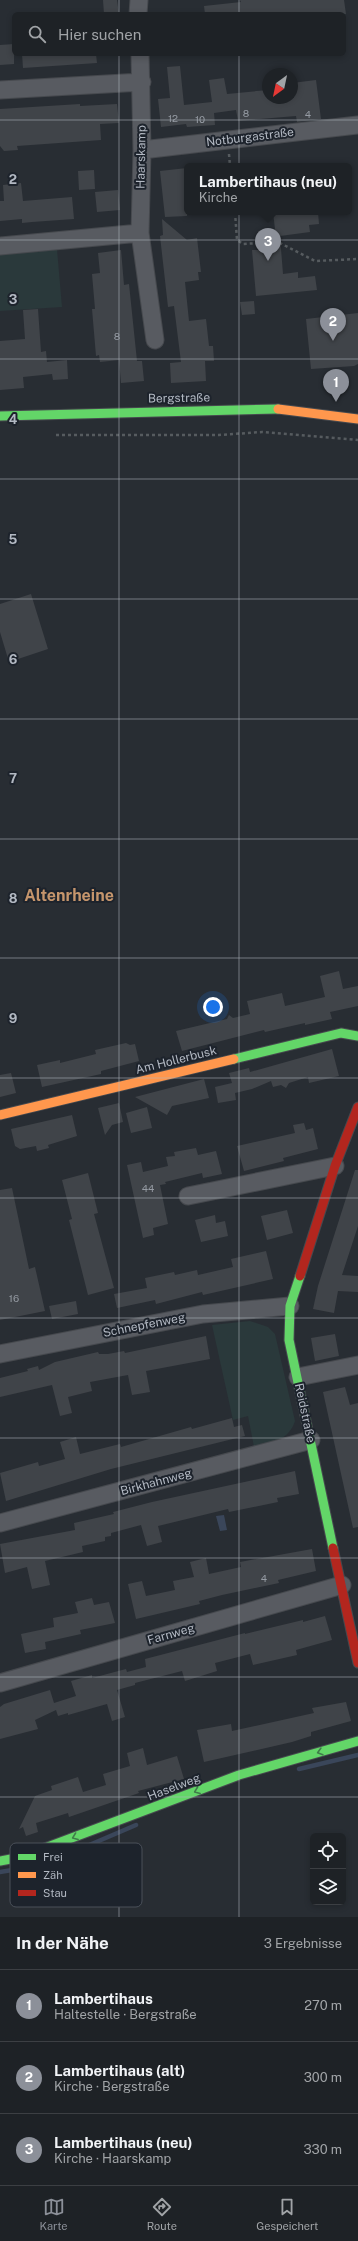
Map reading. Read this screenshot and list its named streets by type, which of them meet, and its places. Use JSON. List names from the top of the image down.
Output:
{
  "streets": {
    "street": [
      "Notburgastraße",
      "Haarskamp",
      "Bergstraße",
      "Am Hollerbusk",
      "Schnepfenweg",
      "Reidstraße",
      "Birkhahnweg",
      "Farnweg",
      "Haselweg"
    ]
  },
  "crossings": [
    ["Notburgastraße", "Haarskamp"],
    ["Schnepfenweg", "Reidstraße"],
    ["Reidstraße", "Birkhahnweg"],
    ["Reidstraße", "Farnweg"]
  ],
  "one_way": ["Haselweg"],
  "districts": ["Altenrheine"],
  "house_numbers": [
    "8",
    "4",
    "12",
    "10",
    "8",
    "44",
    "16",
    "4"
  ],
  "legend": ["Frei", "Zäh", "Stau"],
  "north": "bottom left",
  "page": {
    "search": "Hier suchen",
    "popup": ["Lambertihaus (neu)", "Kirche"],
    "pins": ["3", "2", "1"],
    "heading": ["In der Nähe", "3 Ergebnisse"],
    "list": [
      {
        "mark": "1",
        "name": "Lambertihaus",
        "note": "Haltestelle · Bergstraße",
        "value": "270 m"
      },
      {
        "mark": "2",
        "name": "Lambertihaus (alt)",
        "note": "Kirche · Bergstraße",
        "value": "300 m"
      },
      {
        "mark": "3",
        "name": "Lambertihaus (neu)",
        "note": "Kirche · Haarskamp",
        "value": "330 m"
      }
    ],
    "nav": ["Karte", "Route", "Gespeichert"]
  },
  "grid": {
    "rows": [
      "2",
      "3",
      "4",
      "5",
      "6",
      "7",
      "8",
      "9"
    ]
  }
}
